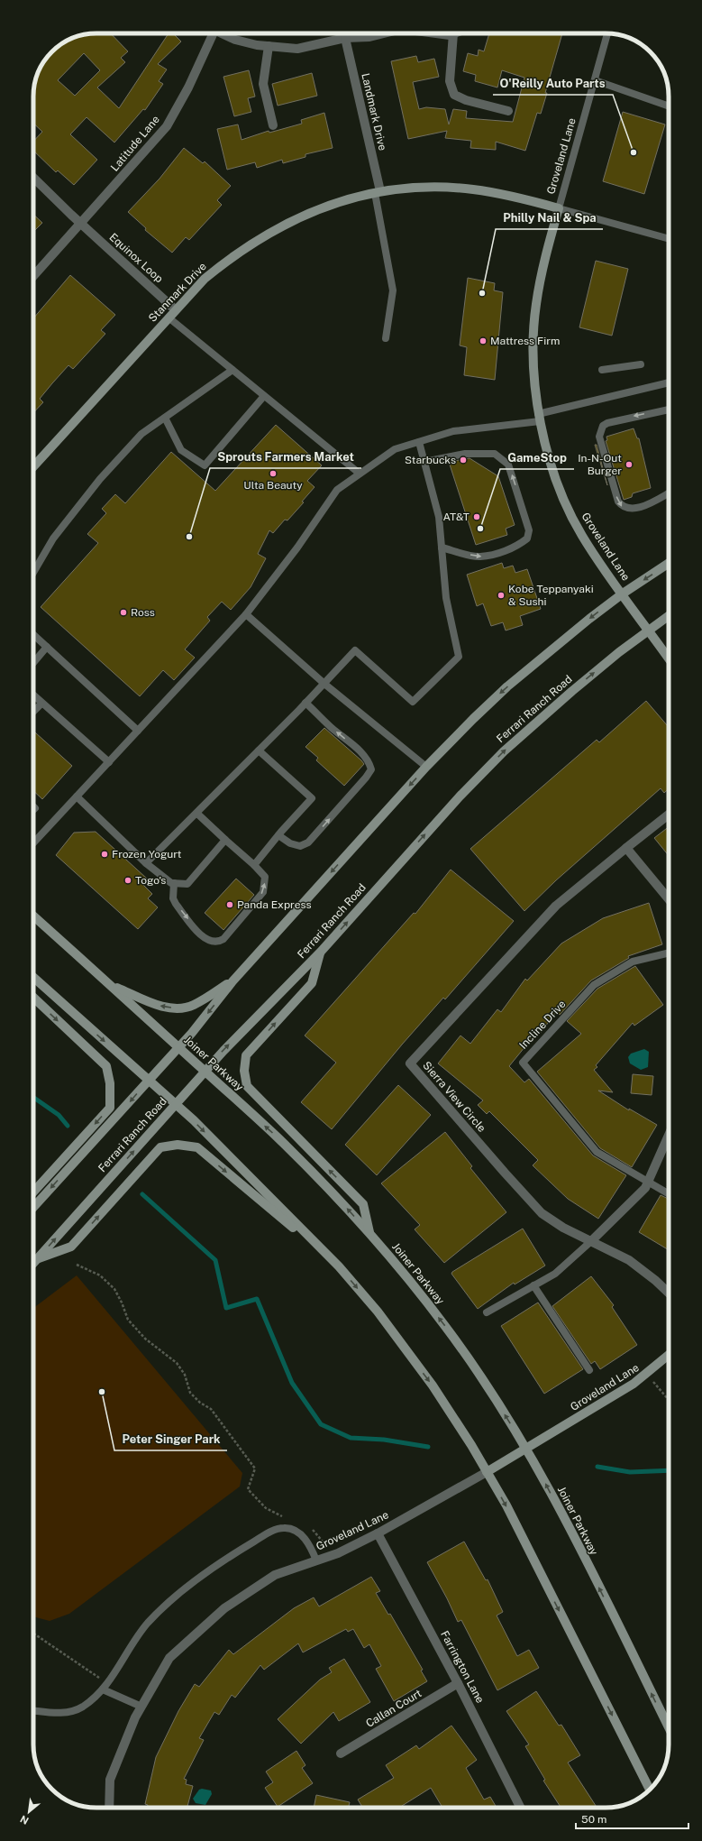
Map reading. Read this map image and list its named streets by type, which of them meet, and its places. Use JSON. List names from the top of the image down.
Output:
{
  "streets": {
    "main road": [
      "Groveland Lane",
      "Stanmark Drive",
      "Ferrari Ranch Road",
      "Joiner Parkway"
    ],
    "street": [
      "Landmark Drive",
      "Latitude Lane",
      "Equinox Loop",
      "Sierra View Circle",
      "Farrington Lane",
      "Callan Court"
    ],
    "lane": ["Incline Drive"]
  },
  "crossings": [
    ["Landmark Drive", "Stanmark Drive"],
    ["Latitude Lane", "Equinox Loop"],
    ["Groveland Lane", "Stanmark Drive"],
    ["Groveland Lane", "Ferrari Ranch Road"],
    ["Groveland Lane", "Joiner Parkway"],
    ["Groveland Lane", "Farrington Lane"],
    ["Equinox Loop", "Stanmark Drive"],
    ["Ferrari Ranch Road", "Joiner Parkway"],
    ["Farrington Lane", "Callan Court"]
  ],
  "places": [
    "O'Reilly Auto Parts",
    "Philly Nail & Spa",
    "Mattress Firm",
    "Starbucks",
    "In-N-Out Burger",
    "Ulta Beauty",
    "AT&T",
    "GameStop",
    "Sprouts Farmers Market",
    "Kobe Teppanyaki & Sushi",
    "Ross",
    "Frozen Yogurt",
    "Togo's",
    "Panda Express",
    "Peter Singer Park"
  ],
  "scale_bar": "50 m",
  "north": "bottom left"
}
